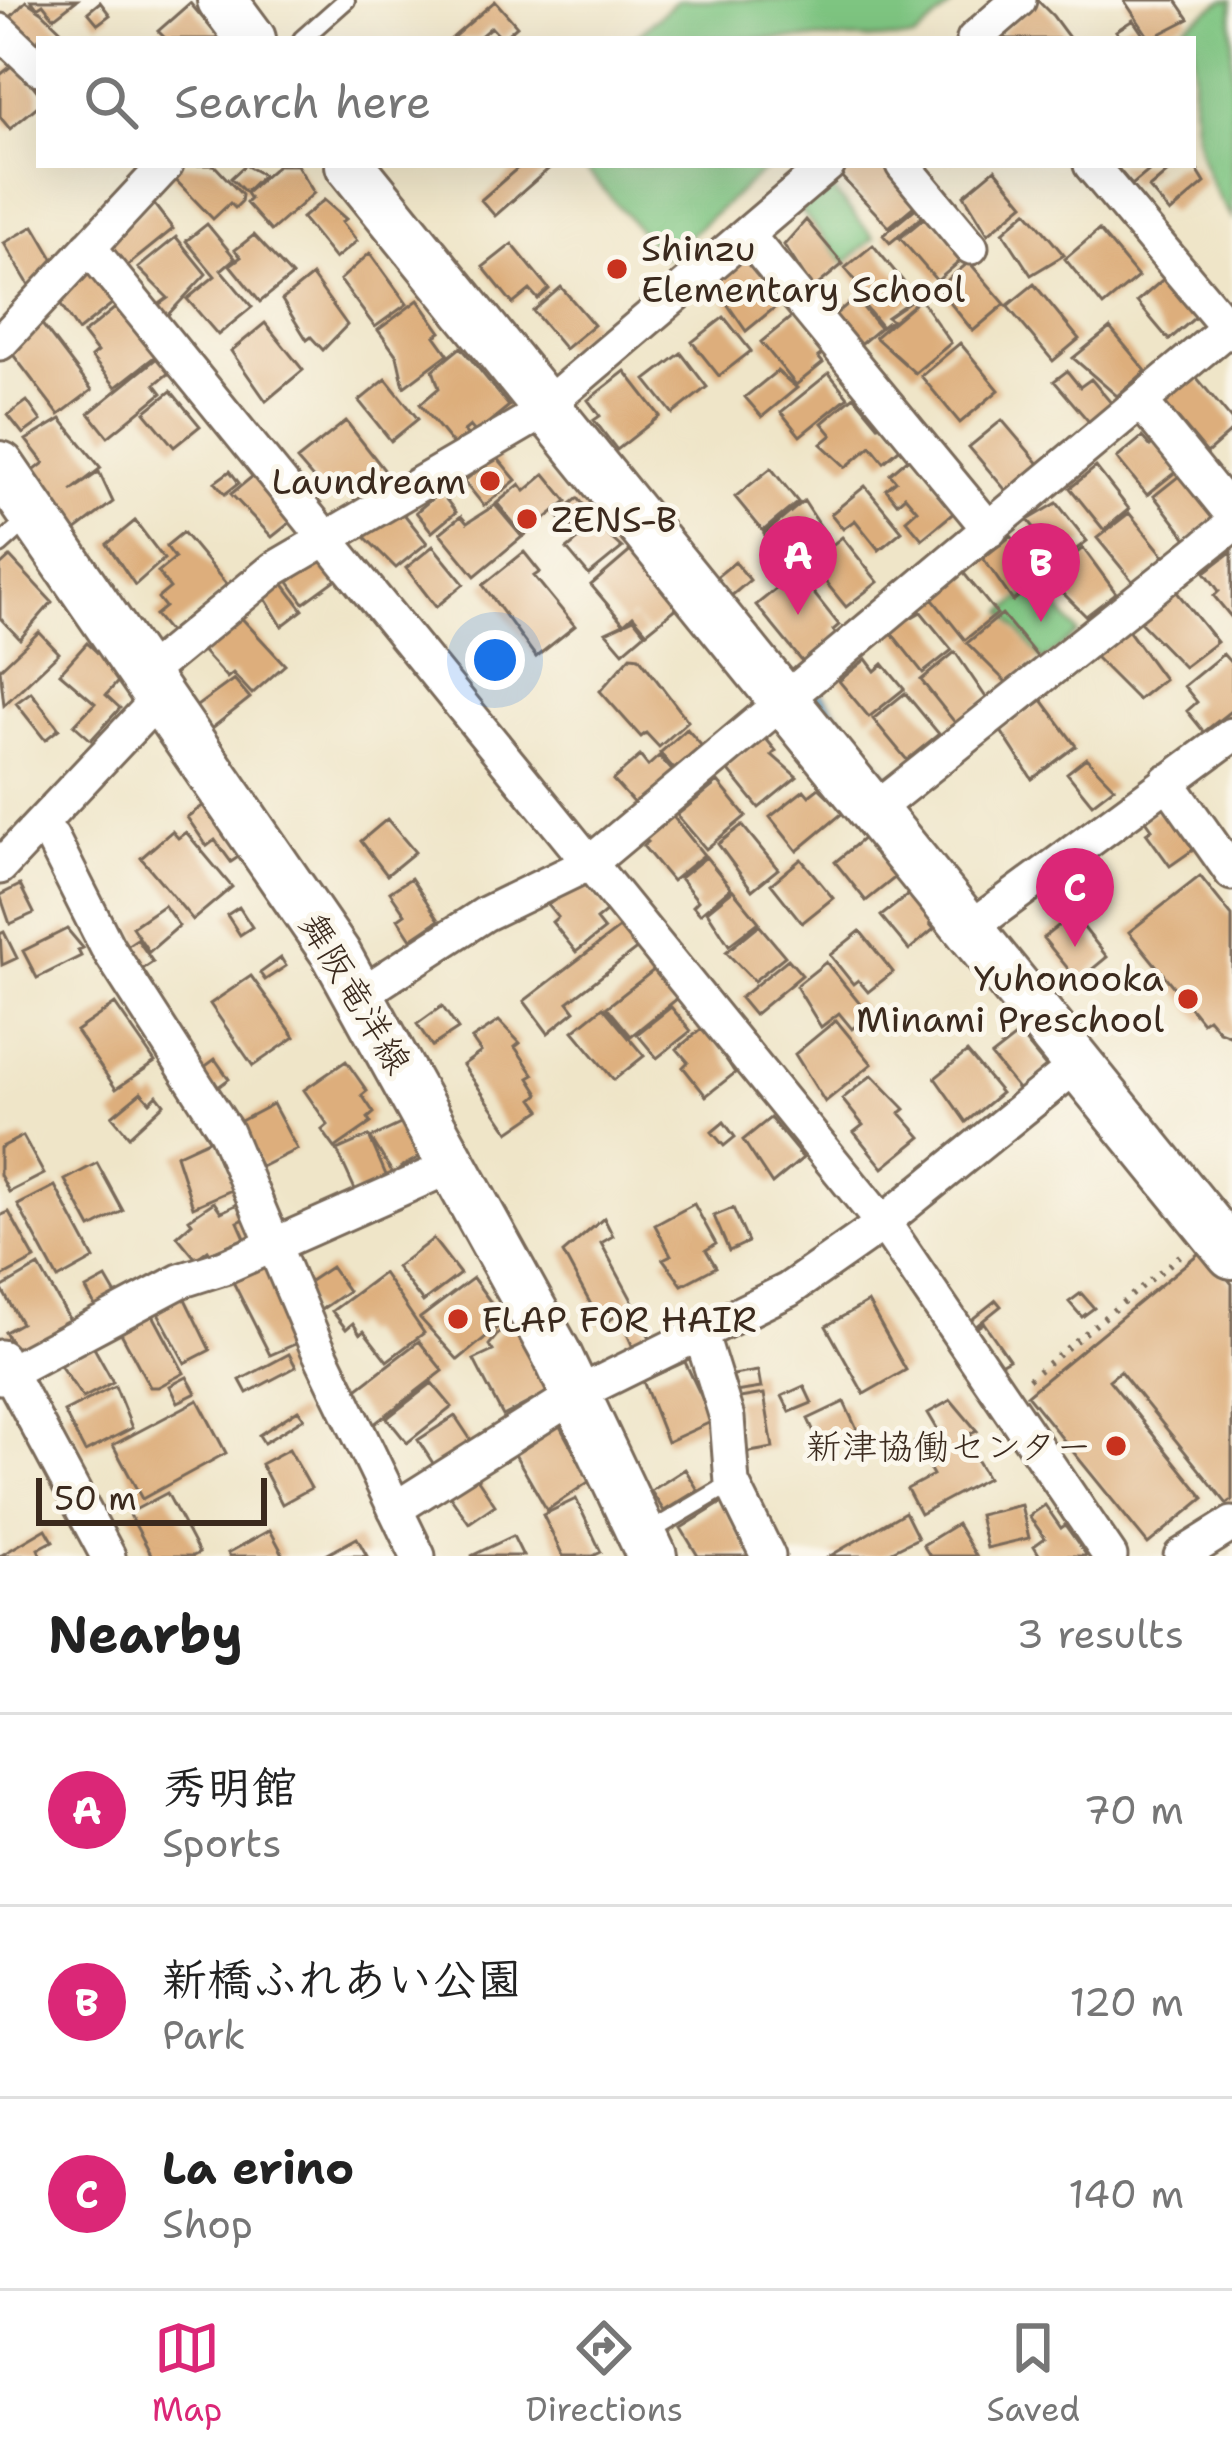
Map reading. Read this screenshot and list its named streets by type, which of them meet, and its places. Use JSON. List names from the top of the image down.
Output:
{
  "streets": {
    "street": ["舞阪竜洋線"]
  },
  "places": [
    "Shinzu Elementary School",
    "Laundream",
    "ZENS-B",
    "Yuhonooka Minami Preschool",
    "FLAP FOR HAIR",
    "新津協働センター"
  ],
  "scale_bar": "50 m",
  "page": {
    "search": "Search here",
    "pins": ["A", "B", "C"],
    "scale": "50 m",
    "heading": ["Nearby", "3 results"],
    "list": [
      {
        "mark": "A",
        "name": "秀明館",
        "note": "Sports",
        "value": "70 m"
      },
      {
        "mark": "B",
        "name": "新橋ふれあい公園",
        "note": "Park",
        "value": "120 m"
      },
      {
        "mark": "C",
        "name": "La erino",
        "note": "Shop",
        "value": "140 m"
      }
    ],
    "nav": ["Map", "Directions", "Saved"]
  }
}
